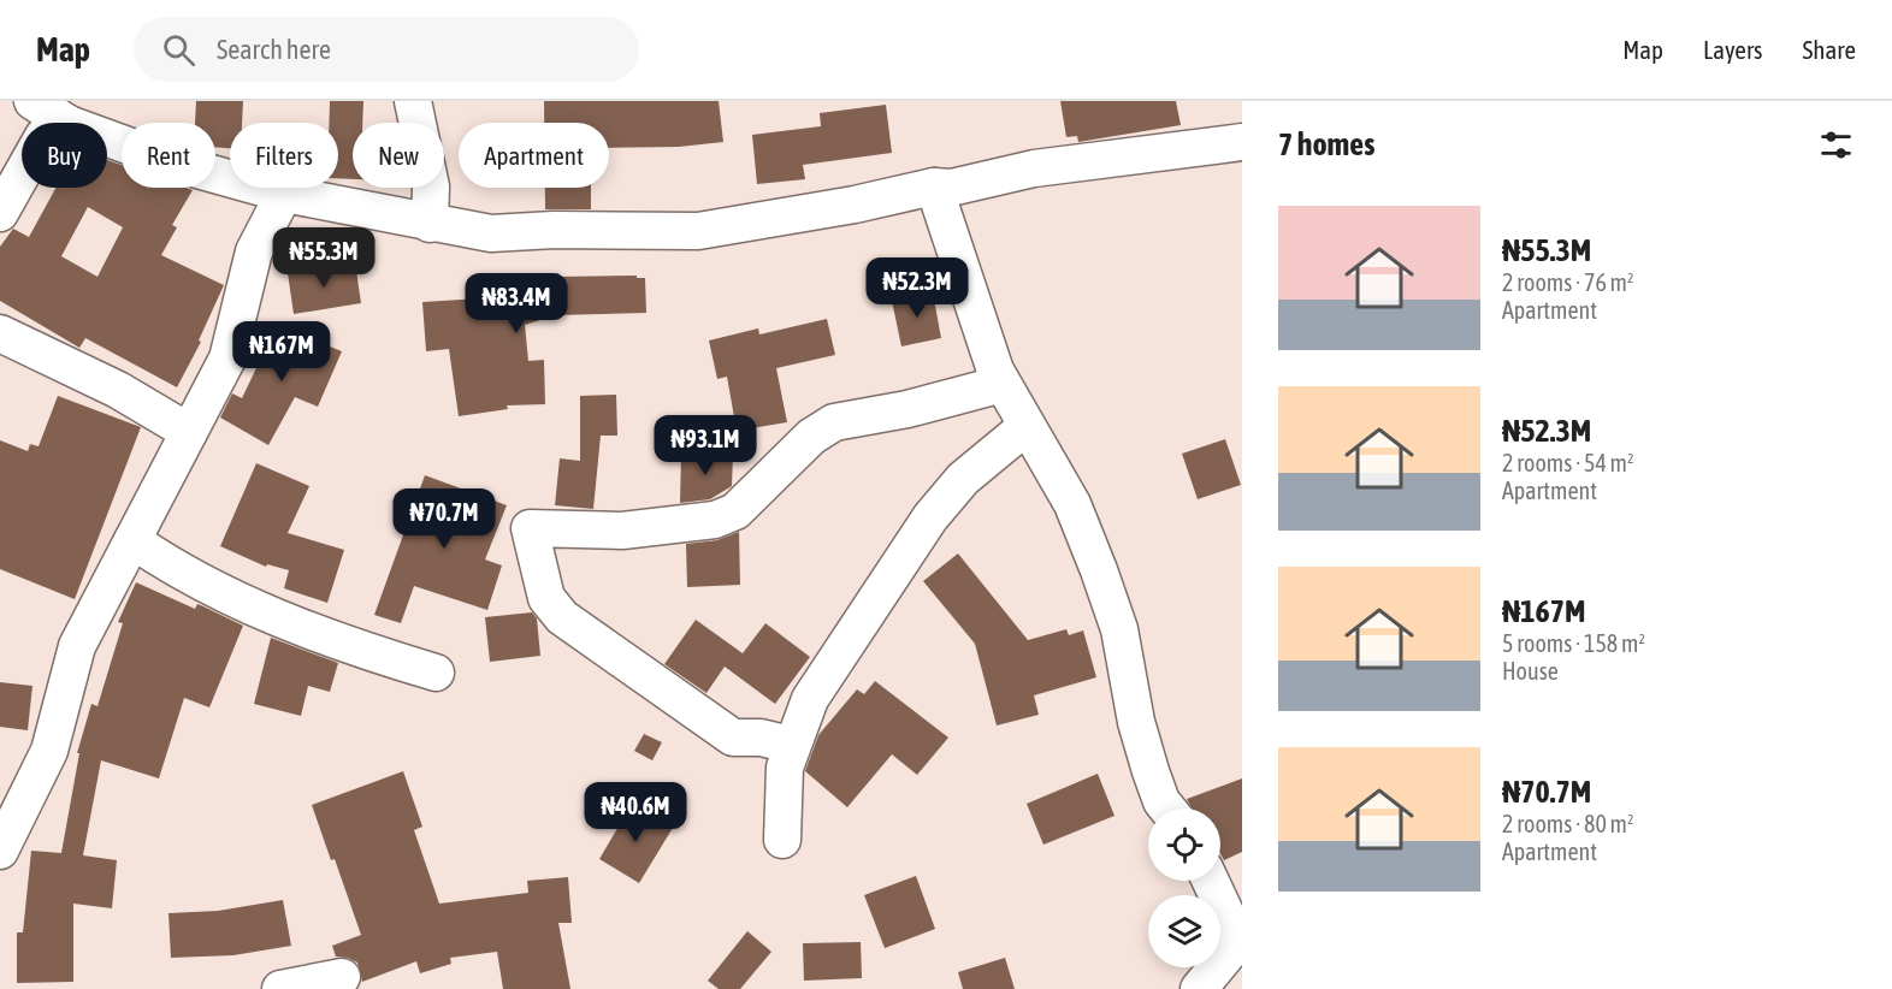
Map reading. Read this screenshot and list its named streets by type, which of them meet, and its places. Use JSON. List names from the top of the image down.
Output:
{
  "page": {
    "header": "Map",
    "search": "Search here",
    "nav": ["Map", "Layers", "Share"],
    "heading": "7 homes",
    "chip": [
      "Buy",
      "Rent",
      "Filters",
      "New",
      "Apartment"
    ],
    "list": [
      {
        "name": "₦55.3M",
        "note": "2 rooms · 76 m² · Apartment"
      },
      {
        "name": "₦52.3M",
        "note": "2 rooms · 54 m² · Apartment"
      },
      {
        "name": "₦167M",
        "note": "5 rooms · 158 m² · House"
      },
      {
        "name": "₦70.7M",
        "note": "2 rooms · 80 m² · Apartment"
      }
    ],
    "price": [
      "₦55.3M",
      "₦52.3M",
      "₦83.4M",
      "₦167M",
      "₦93.1M",
      "₦70.7M",
      "₦40.6M"
    ]
  }
}
